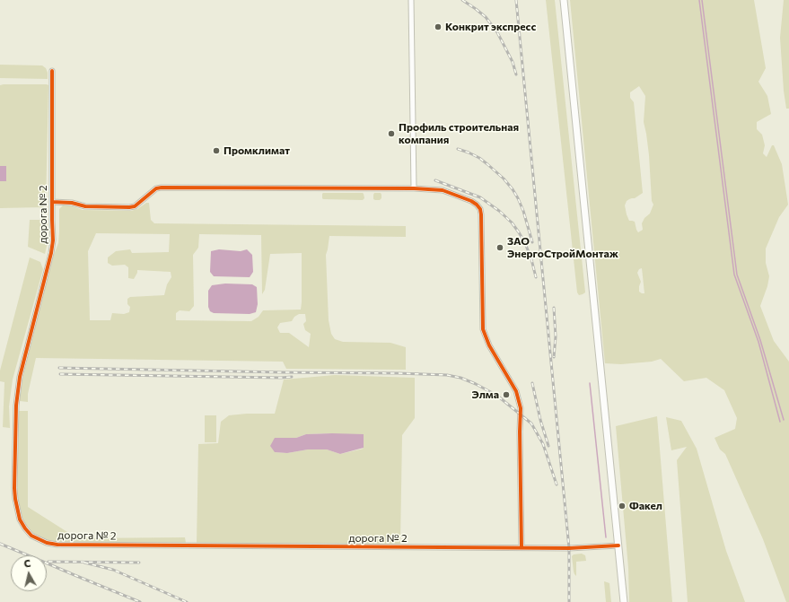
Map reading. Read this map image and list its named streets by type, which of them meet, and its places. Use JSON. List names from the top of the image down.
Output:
{
  "streets": {
    "street": ["дорога № 2"]
  },
  "places": [
    "Конкрит экспресс",
    "Профиль строительная компания",
    "Промклимат",
    "ЗАО ЭнергоСтройМонтаж",
    "Элма",
    "Факел"
  ],
  "north": "top"
}
